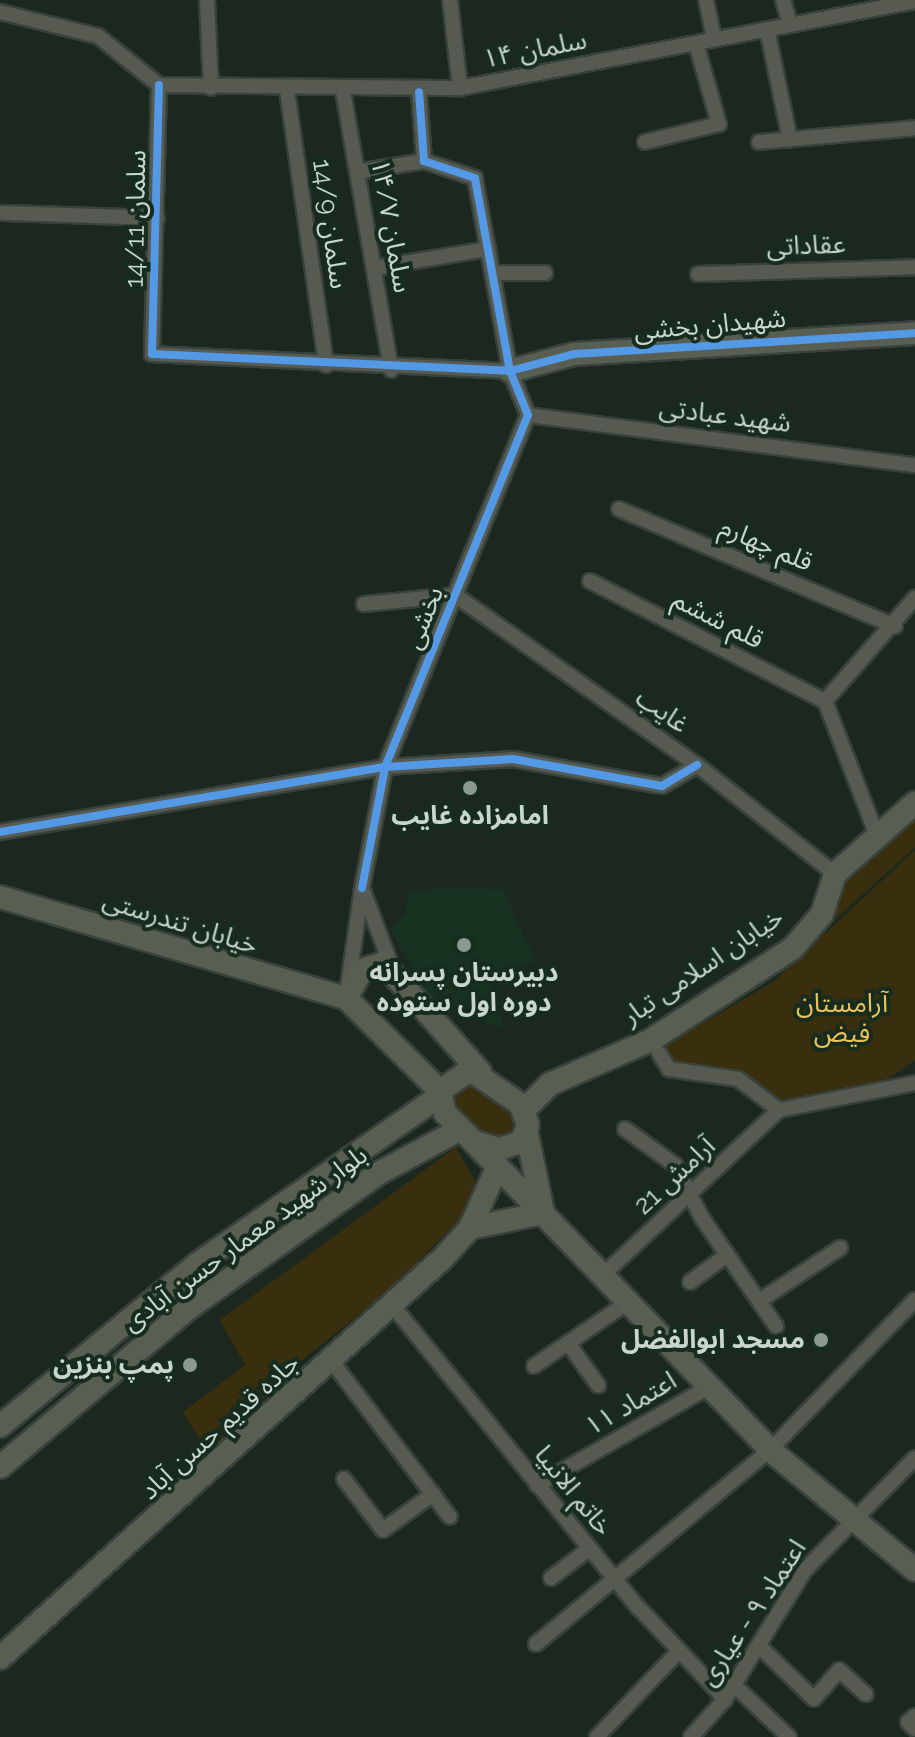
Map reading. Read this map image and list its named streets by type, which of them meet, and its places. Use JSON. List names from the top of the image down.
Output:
{
  "streets": {
    "street": [
      "سلمان ۱۴",
      "سلمان 14/11",
      "سلمان 14/9",
      "سلمان ۱۴/۷",
      "عقاداتی",
      "شهیدان بخشی",
      "شهید عبادتی",
      "قلم چهارم",
      "بخشی",
      "قلم ششم",
      "غایب",
      "خیابان تندرستی",
      "خیابان اسلامی تبار",
      "آرامش 21",
      "بلوار شهید معمار حسن آبادی",
      "اعتماد ۱۱",
      "جاده قدیم حسن آباد",
      "خاتم الانبیا",
      "اعتماد ۹ - عیاری"
    ]
  },
  "crossings": [
    ["سلمان ۱۴", "سلمان 14/11"],
    ["سلمان ۱۴", "سلمان 14/9"],
    ["سلمان ۱۴", "سلمان ۱۴/۷"],
    ["سلمان 14/11", "سلمان 14/9"],
    ["شهید عبادتی", "بخشی"],
    ["بخشی", "غایب"],
    ["بخشی", "خیابان تندرستی"],
    ["غایب", "خیابان اسلامی تبار"],
    ["اعتماد ۱۱", "خاتم الانبیا"],
    ["جاده قدیم حسن آباد", "خاتم الانبیا"],
    ["خاتم الانبیا", "اعتماد ۹ - عیاری"]
  ],
  "parks": ["آرامستان فیض"],
  "places": [
    "امامزاده غایب",
    "دبیرستان پسرانه دوره اول ستوده",
    "مسجد ابوالفضل",
    "پمپ بنزین"
  ]
}
